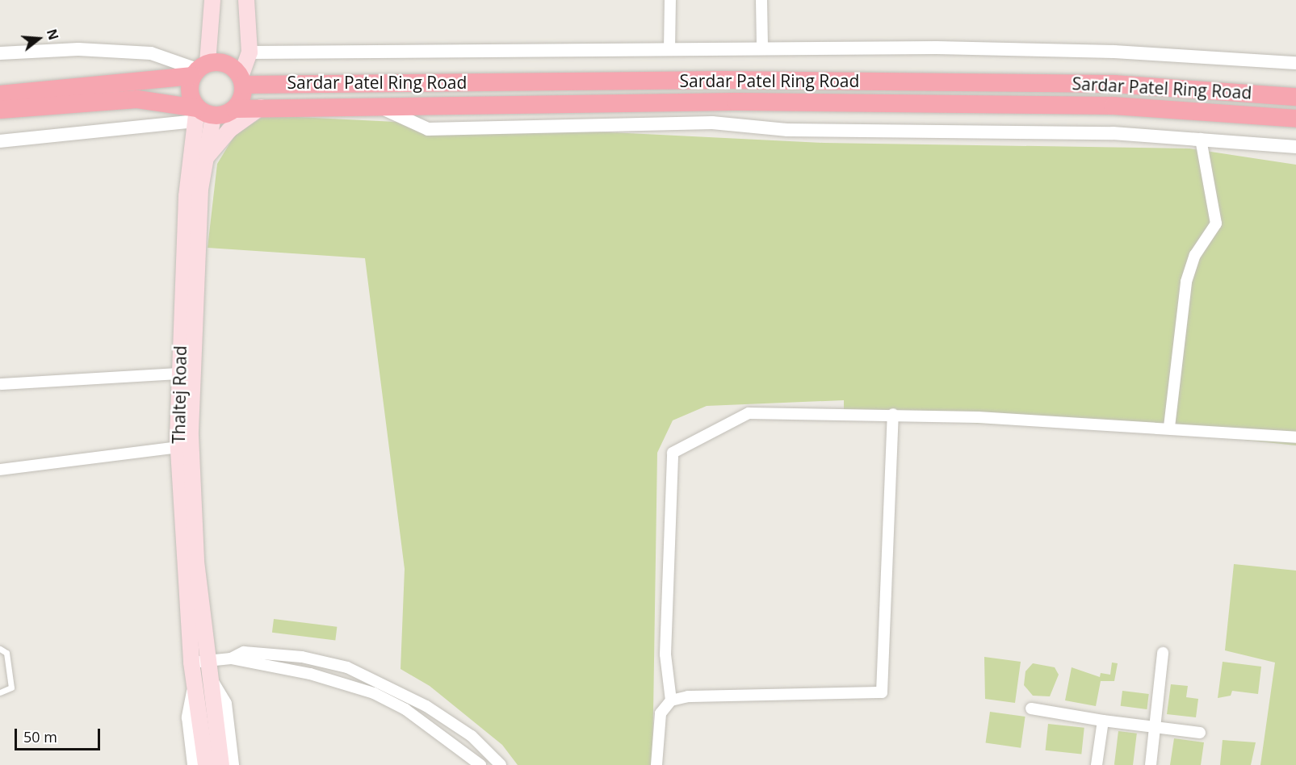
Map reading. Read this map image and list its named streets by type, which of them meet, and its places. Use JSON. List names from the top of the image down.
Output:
{
  "streets": {
    "highway": ["Sardar Patel Ring Road"],
    "main road": ["Thaltej Road"]
  },
  "crossings": [
    ["Sardar Patel Ring Road", "Thaltej Road"]
  ],
  "scale_bar": "50 m",
  "north": "right"
}
